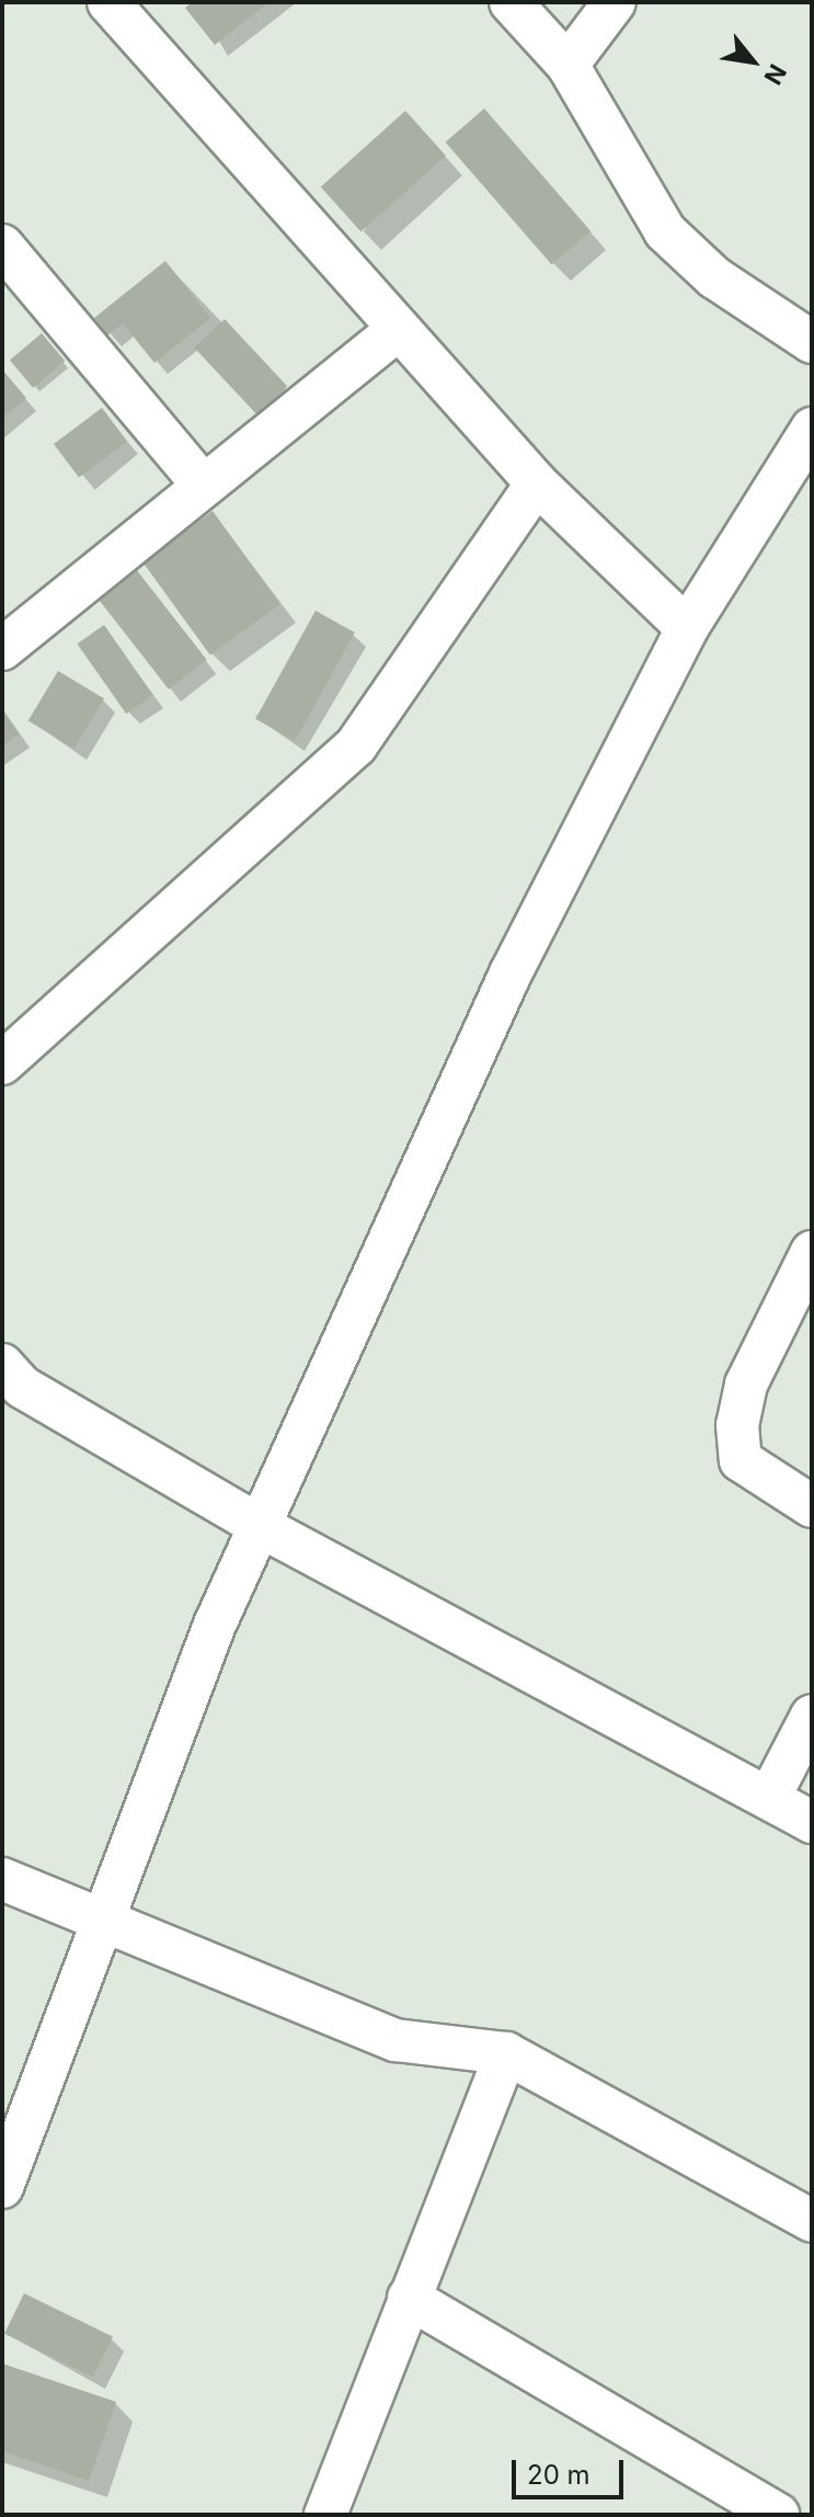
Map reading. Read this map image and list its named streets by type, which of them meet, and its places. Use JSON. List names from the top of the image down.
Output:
{
  "scale_bar": "20 m",
  "north": "bottom right"
}
